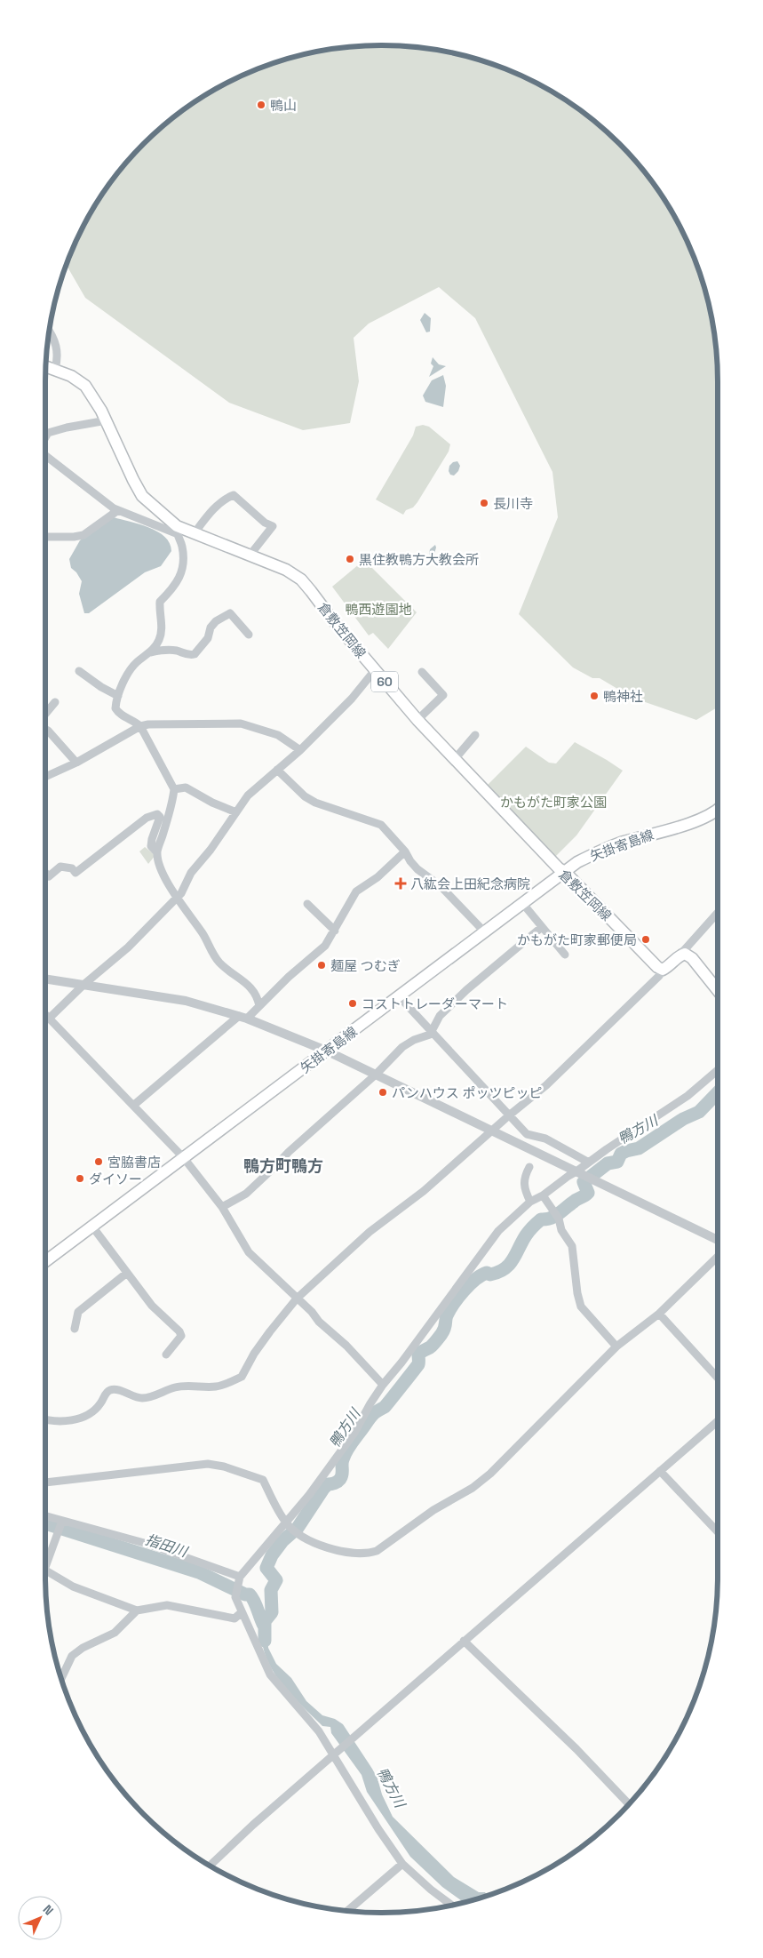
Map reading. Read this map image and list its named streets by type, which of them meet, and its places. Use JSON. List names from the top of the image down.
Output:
{
  "streets": {
    "main road": ["倉敷笠岡線", "60", "矢掛寄島線"]
  },
  "crossings": [
    ["倉敷笠岡線", "矢掛寄島線"]
  ],
  "districts": ["鴨方町鴨方"],
  "water": ["鴨方川", "指田川"],
  "parks": ["鴨西遊園地", "かもがた町家公園"],
  "places": {
    "other": [
      "鴨山",
      "長川寺",
      "黒住教鴨方大教会所",
      "鴨神社",
      "かもがた町家郵便局",
      "麺屋 つむぎ",
      "コストトレーダーマート",
      "パンハウス ポッツピッピ",
      "宮脇書店",
      "ダイソー"
    ],
    "health": ["八紘会上田紀念病院"]
  },
  "north": "top right"
}
